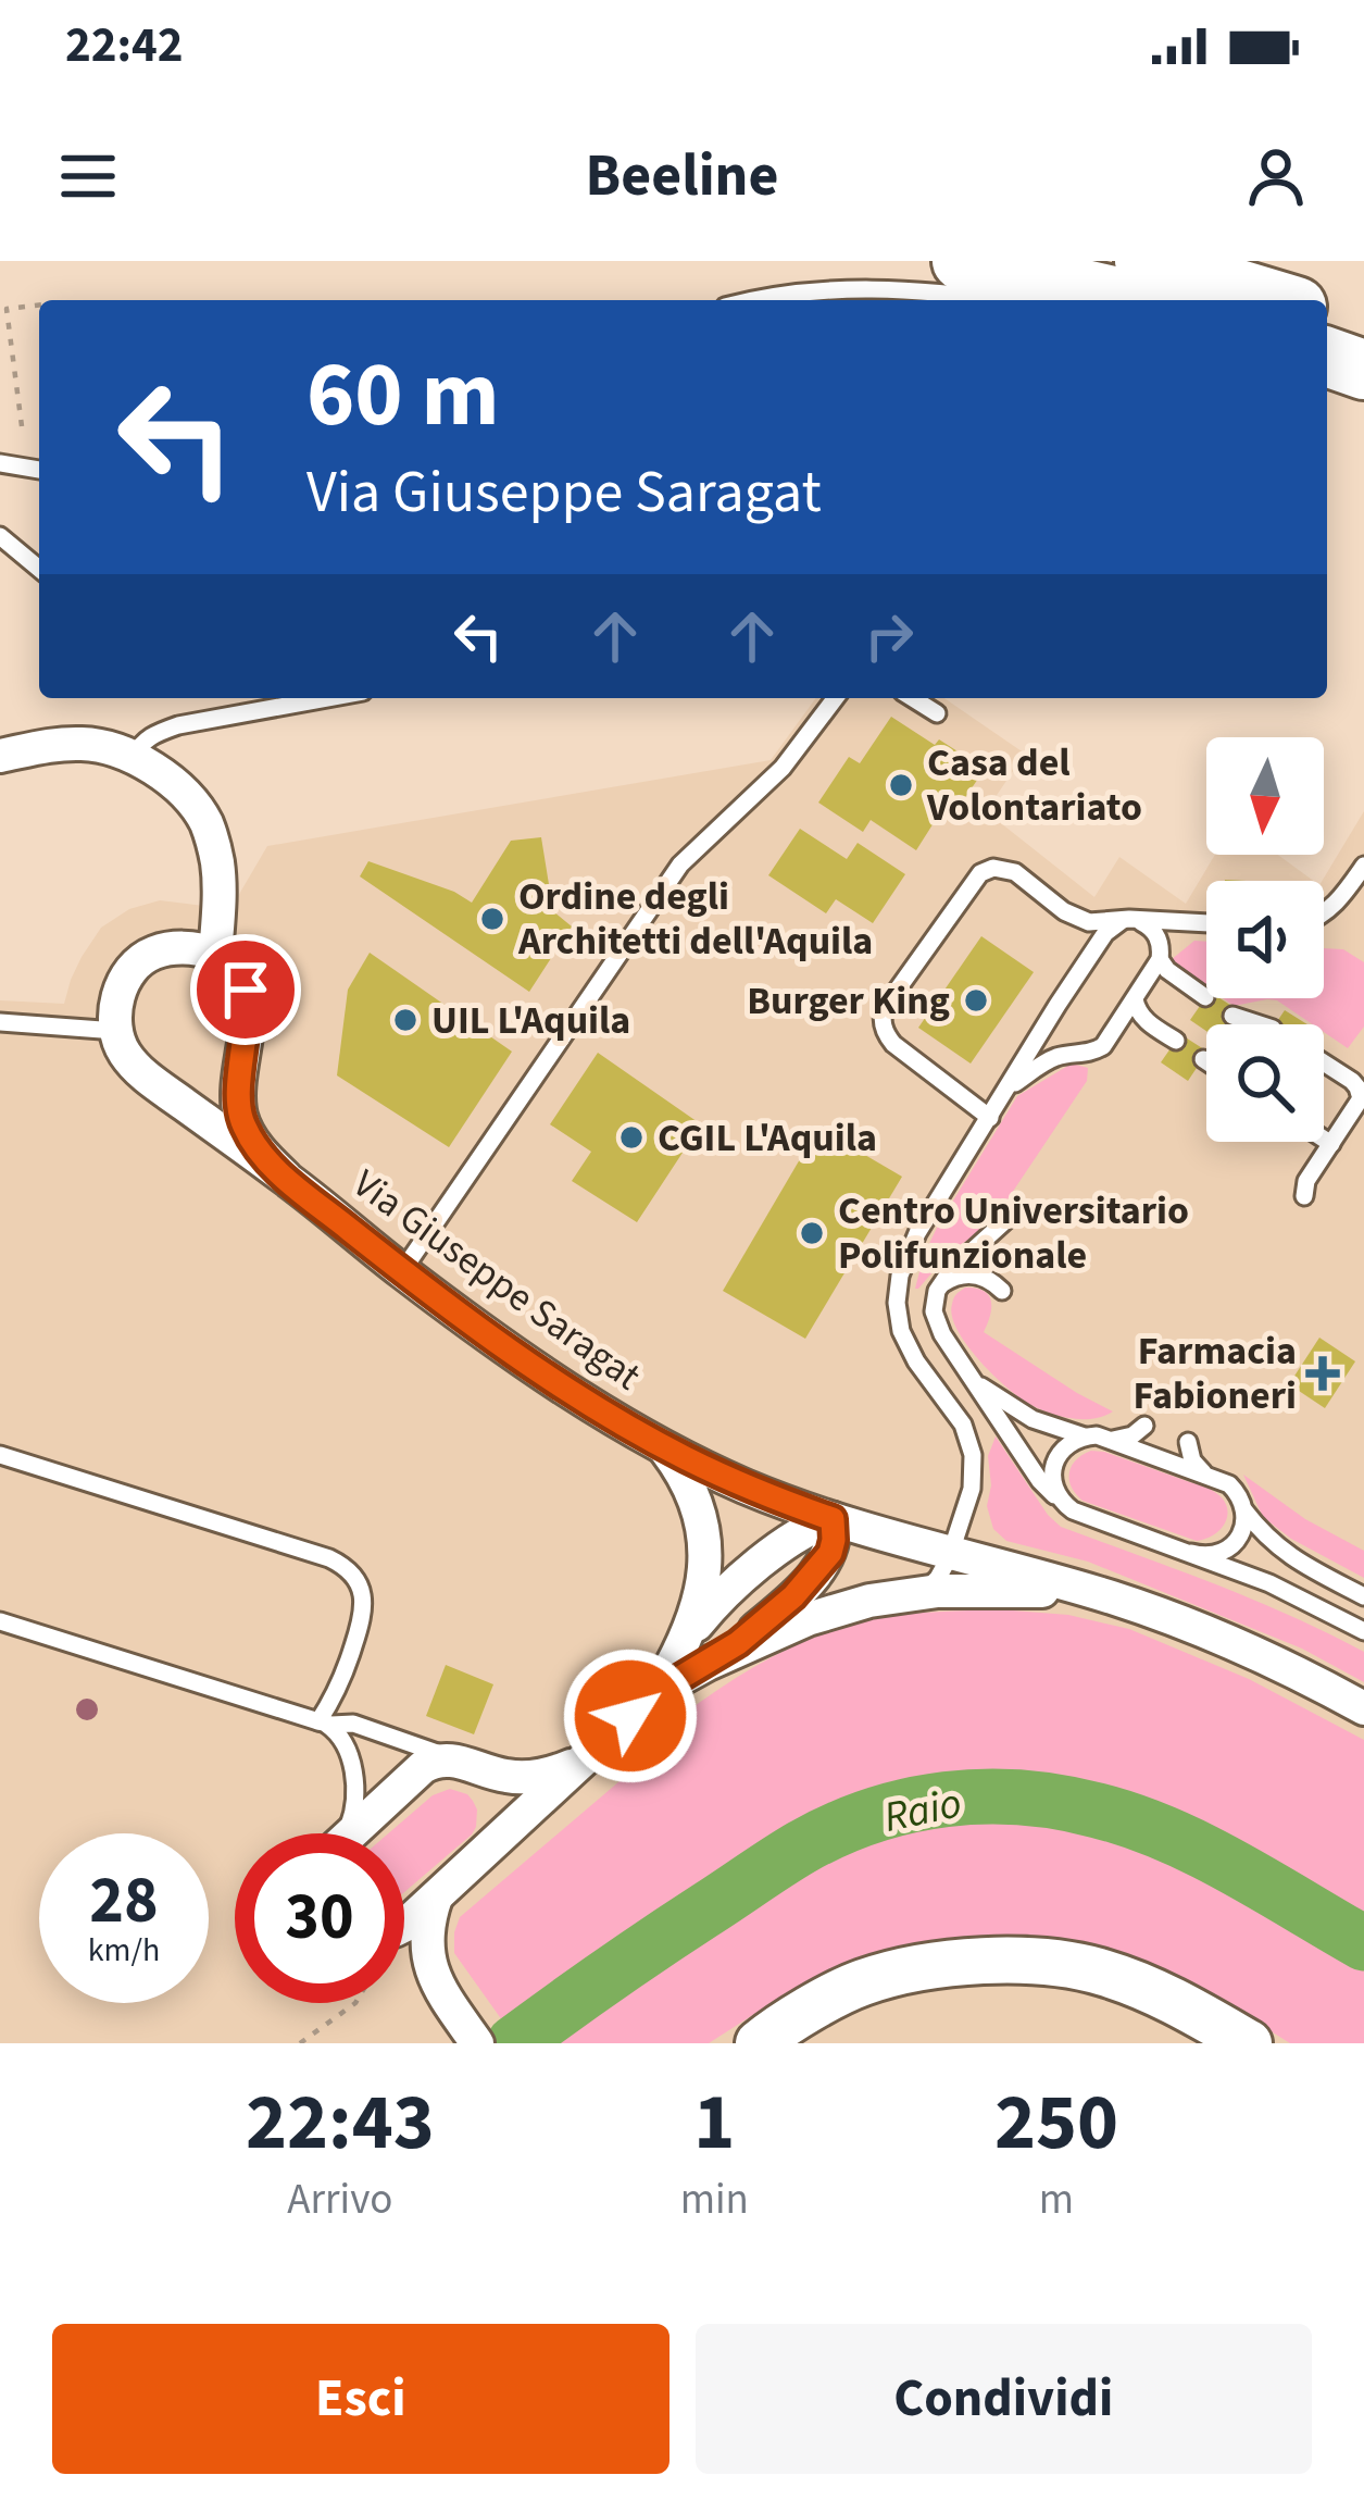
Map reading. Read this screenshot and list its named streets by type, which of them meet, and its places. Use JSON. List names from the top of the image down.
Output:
{
  "streets": {
    "street": ["Via Giuseppe Saragat"]
  },
  "water": ["Raio"],
  "places": {
    "other": [
      "Casa del Volontariato",
      "Ordine degli Architetti dell'Aquila",
      "Burger King",
      "UIL L'Aquila",
      "CGIL L'Aquila",
      "Centro Universitario Polifunzionale"
    ],
    "health": ["Farmacia Fabioneri"]
  },
  "north": "bottom",
  "page": {
    "status": "22:42",
    "header": "Beeline",
    "turn": ["60 m", "Via Giuseppe Saragat"],
    "speed": "28 km/h",
    "limit": "30",
    "eta": [
      "22:43",
      "Arrivo",
      "1",
      "min",
      "250",
      "m"
    ],
    "buttons": ["Esci", "Condividi"]
  }
}
